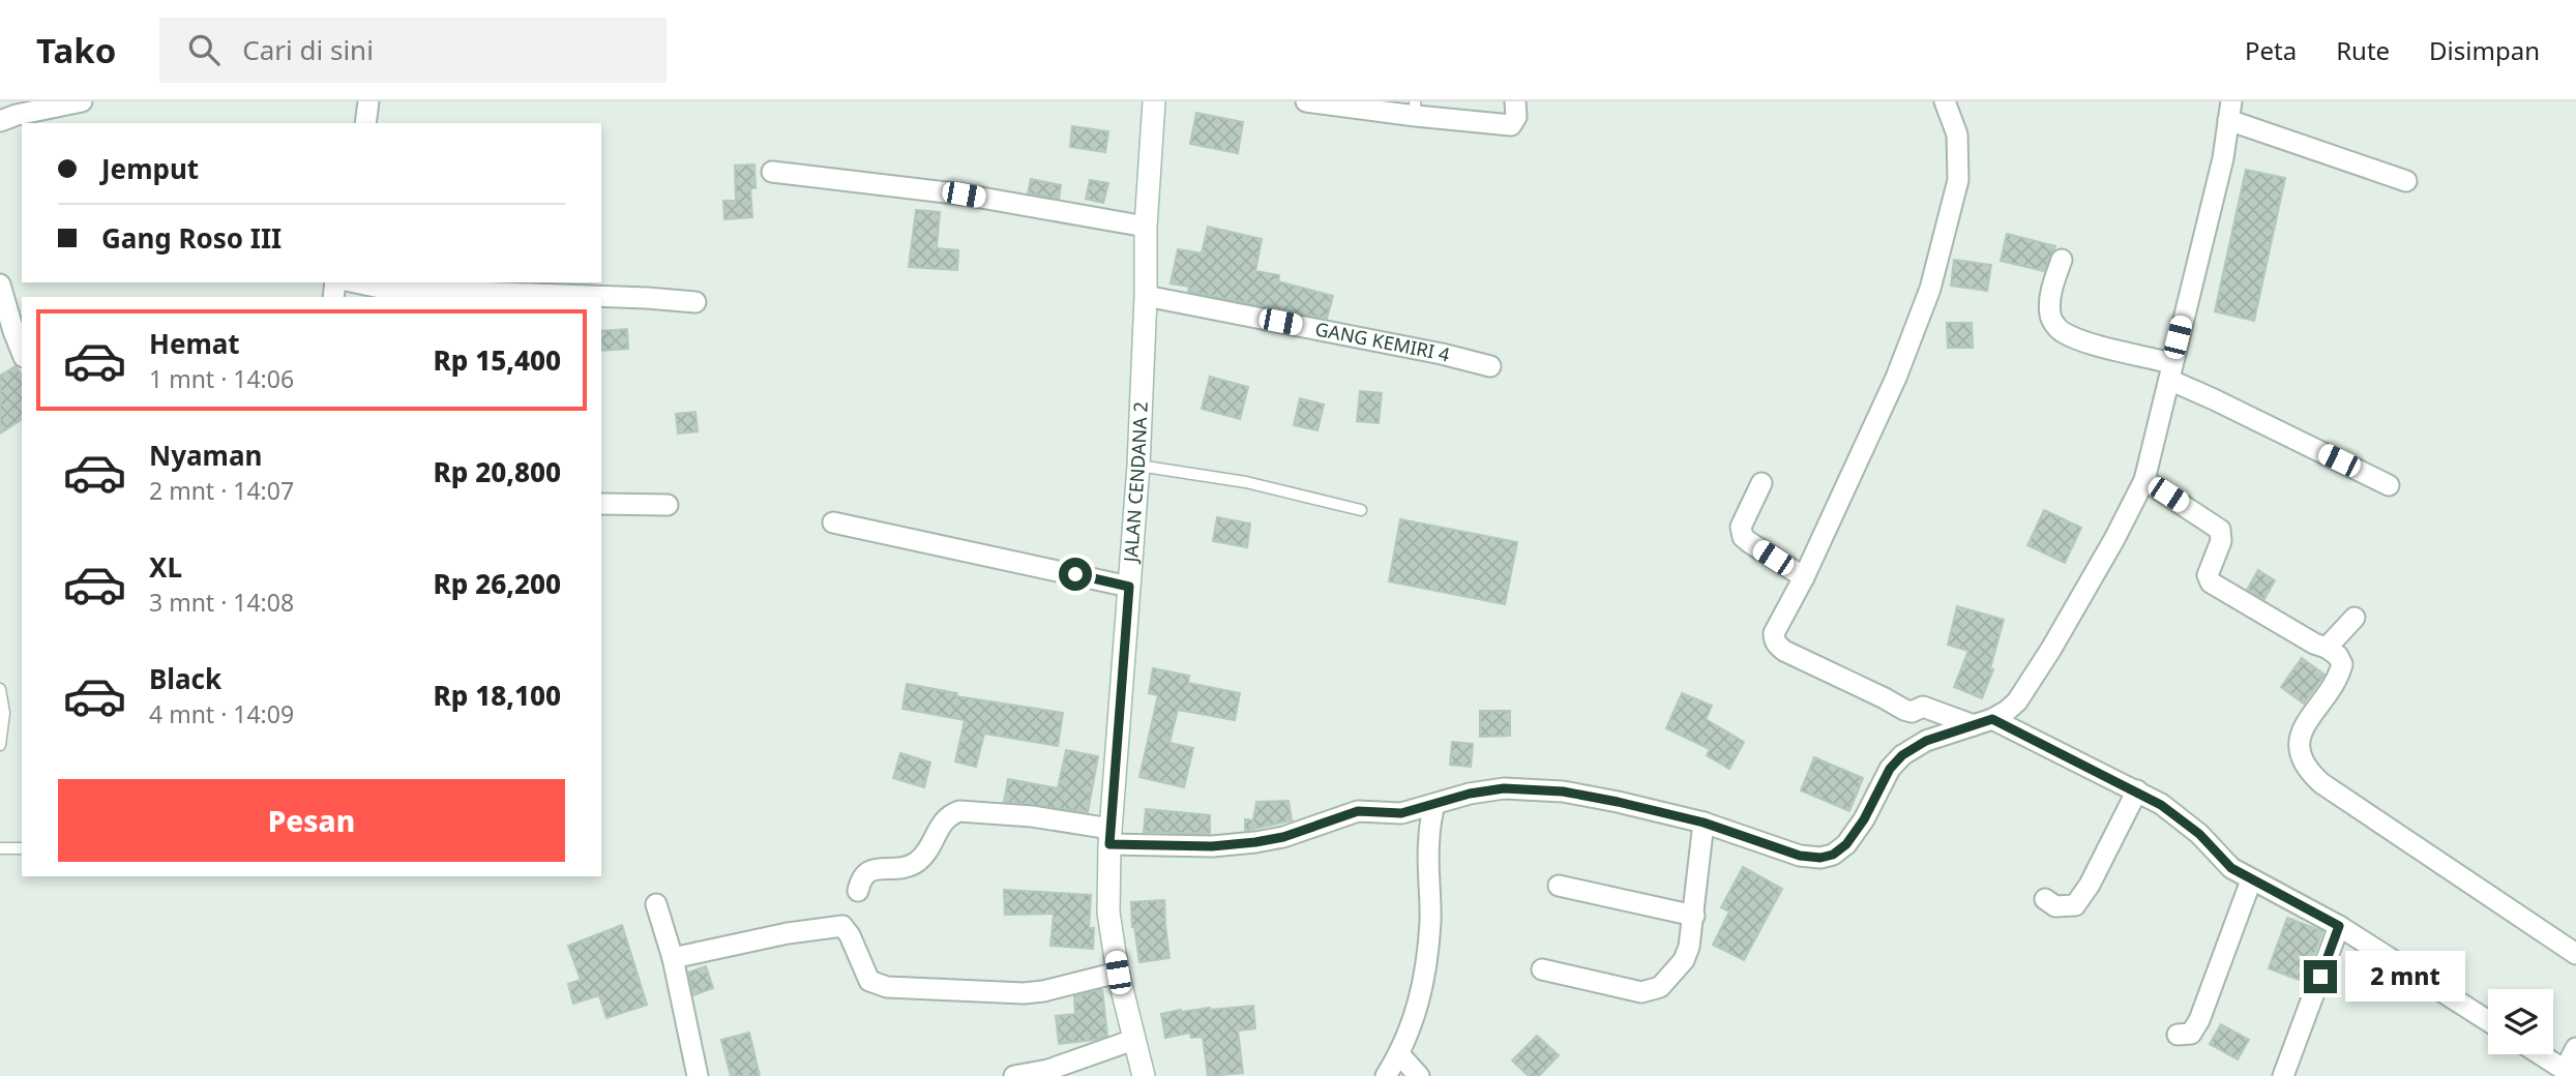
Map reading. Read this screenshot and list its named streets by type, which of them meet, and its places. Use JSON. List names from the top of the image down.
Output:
{
  "streets": {
    "street": ["GANG KEMIRI 4", "JALAN CENDANA 2"]
  },
  "crossings": [
    ["GANG KEMIRI 4", "JALAN CENDANA 2"]
  ],
  "page": {
    "header": "Tako",
    "search": "Cari di sini",
    "nav": ["Peta", "Rute", "Disimpan"],
    "banner": ["Jemput", "Gang Roso III"],
    "list": [
      {
        "name": "Hemat",
        "note": "1 mnt · 14:06",
        "value": "Rp 15,400"
      },
      {
        "name": "Nyaman",
        "note": "2 mnt · 14:07",
        "value": "Rp 20,800"
      },
      {
        "name": "XL",
        "note": "3 mnt · 14:08",
        "value": "Rp 26,200"
      },
      {
        "name": "Black",
        "note": "4 mnt · 14:09",
        "value": "Rp 18,100"
      }
    ],
    "buttons": "Pesan",
    "bubble": "2 mnt"
  }
}
